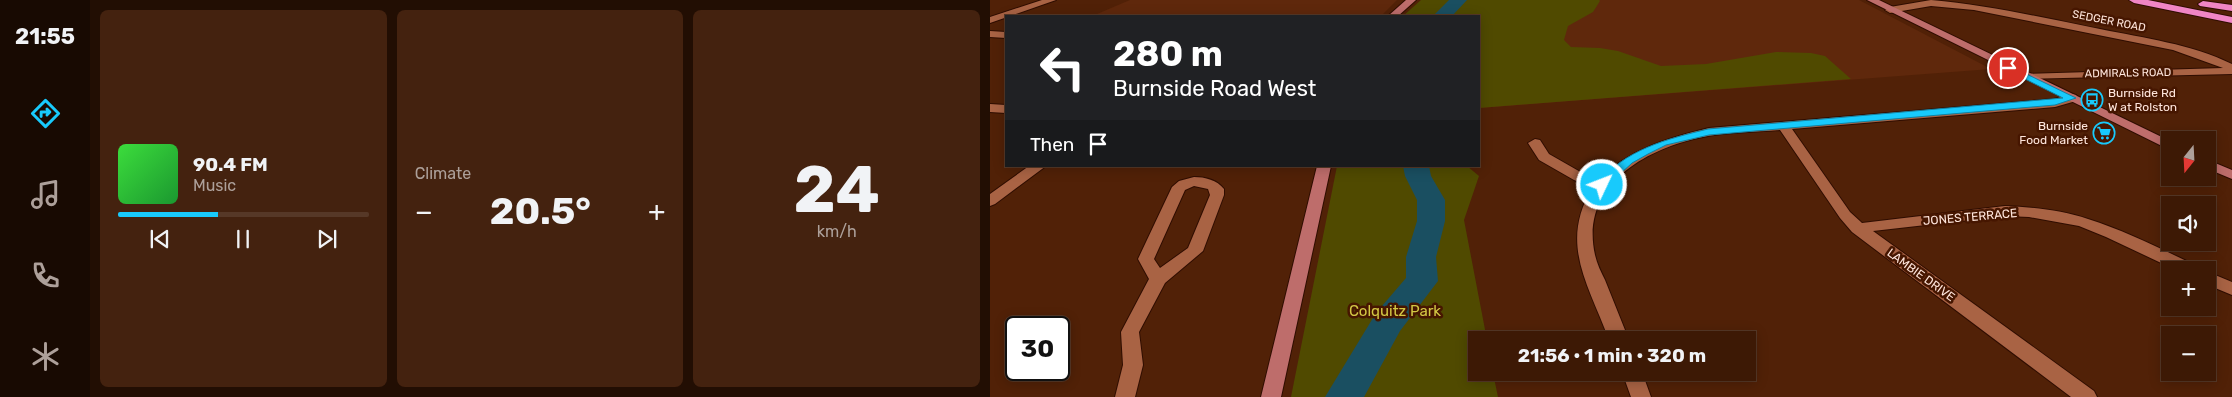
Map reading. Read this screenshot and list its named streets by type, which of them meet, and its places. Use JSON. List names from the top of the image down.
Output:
{
  "streets": {
    "street": [
      "SEDGER ROAD",
      "ADMIRALS ROAD",
      "JONES TERRACE",
      "LAMBIE DRIVE"
    ]
  },
  "crossings": [
    ["SEDGER ROAD", "ADMIRALS ROAD"],
    ["JONES TERRACE", "LAMBIE DRIVE"]
  ],
  "parks": ["Colquitz Park"],
  "places": {
    "bus stop": ["Burnside Rd W at Rolston"],
    "supermarket": ["Burnside Food Market"]
  },
  "north": "bottom",
  "page": {
    "tabs": "21:55",
    "tile": [
      "Climate",
      ["24", "km/h"]
    ],
    "turn": ["280 m", "Burnside Road West"],
    "then": "Then",
    "map_buttons": ["+", "−"],
    "song": ["90.4 FM", "Music"],
    "heat": ["−", "20.5°", "+"],
    "limit": "30",
    "trip": "21:56 · 1 min · 320 m"
  }
}
